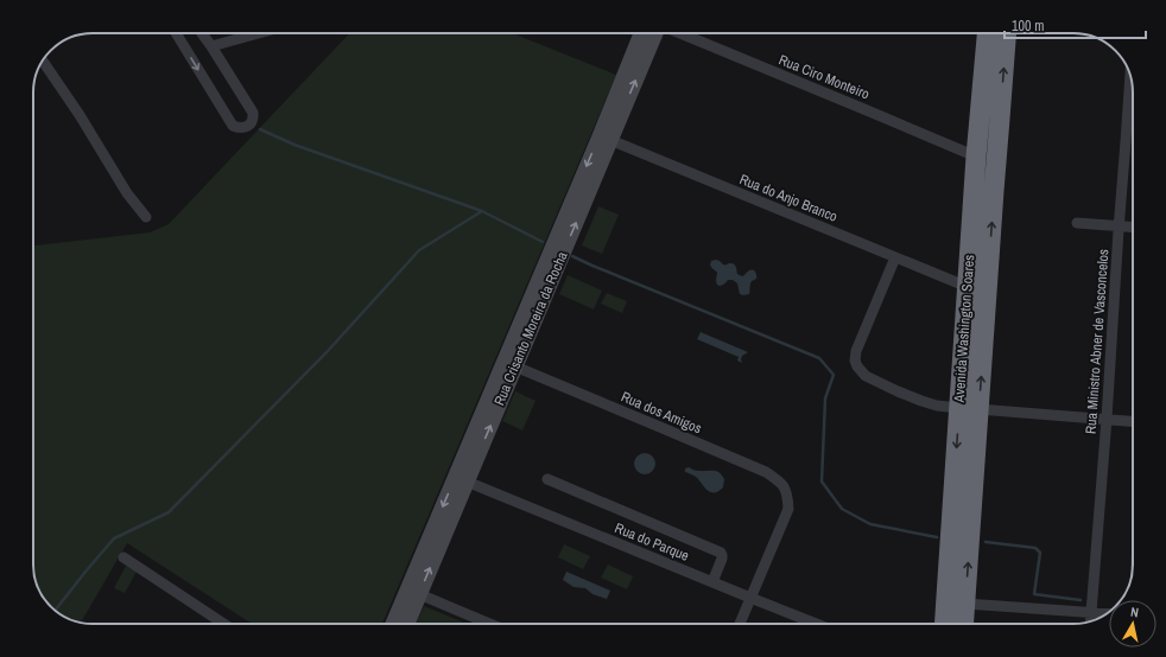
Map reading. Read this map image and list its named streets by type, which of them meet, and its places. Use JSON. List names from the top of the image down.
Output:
{
  "streets": {
    "highway": ["Avenida Washington Soares"],
    "main road": ["Rua Crisanto Moreira da Rocha"],
    "street": [
      "Rua Ciro Monteiro",
      "Rua do Anjo Branco",
      "Rua Ministro Abner de Vasconcelos",
      "Rua dos Amigos",
      "Rua do Parque"
    ]
  },
  "crossings": [
    ["Rua Ciro Monteiro", "Avenida Washington Soares"],
    ["Rua do Anjo Branco", "Rua Crisanto Moreira da Rocha"],
    ["Rua do Anjo Branco", "Avenida Washington Soares"],
    ["Rua Crisanto Moreira da Rocha", "Rua dos Amigos"],
    ["Rua Crisanto Moreira da Rocha", "Rua do Parque"],
    ["Rua dos Amigos", "Rua do Parque"]
  ],
  "scale_bar": "100 m",
  "north": "top"
}
